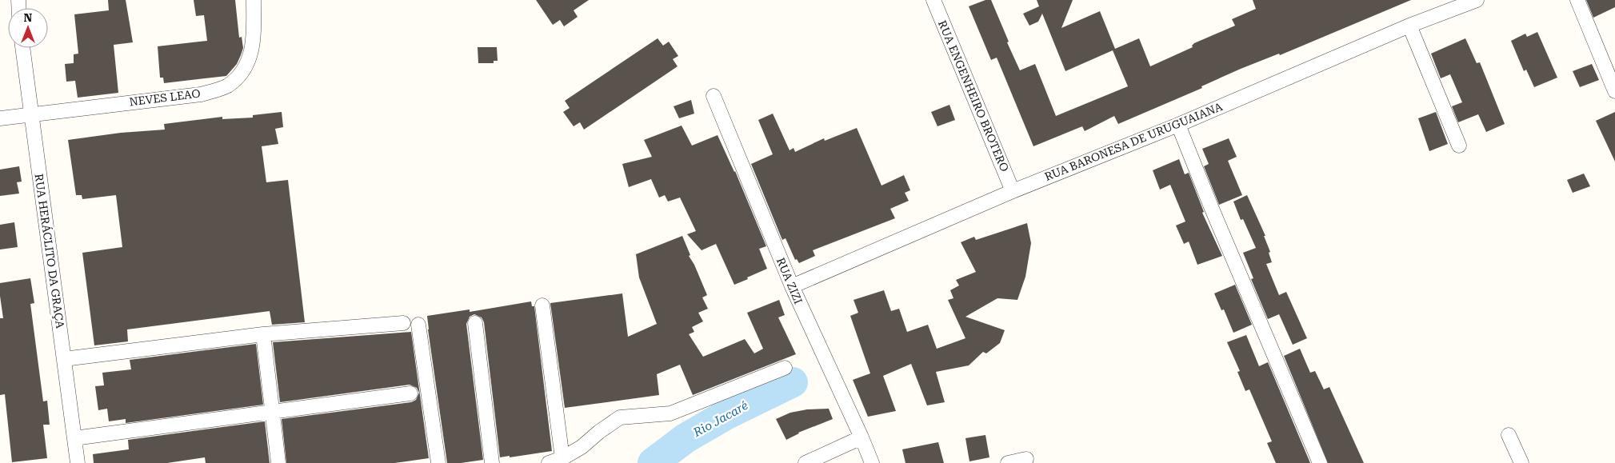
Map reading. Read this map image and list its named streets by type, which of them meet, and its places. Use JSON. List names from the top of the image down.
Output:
{
  "streets": {
    "street": [
      "RUA ENGENHEIRO BROTERO",
      "NEVES LEAO",
      "RUA BARONESA DE URUGUAIANA",
      "RUA HERÁCLITO DA GRAÇA",
      "RUA ZIZI"
    ]
  },
  "crossings": [
    ["RUA ENGENHEIRO BROTERO", "RUA BARONESA DE URUGUAIANA"],
    ["NEVES LEAO", "RUA HERÁCLITO DA GRAÇA"],
    ["RUA BARONESA DE URUGUAIANA", "RUA ZIZI"]
  ],
  "water": ["Rio Jacaré"],
  "north": "top"
}
